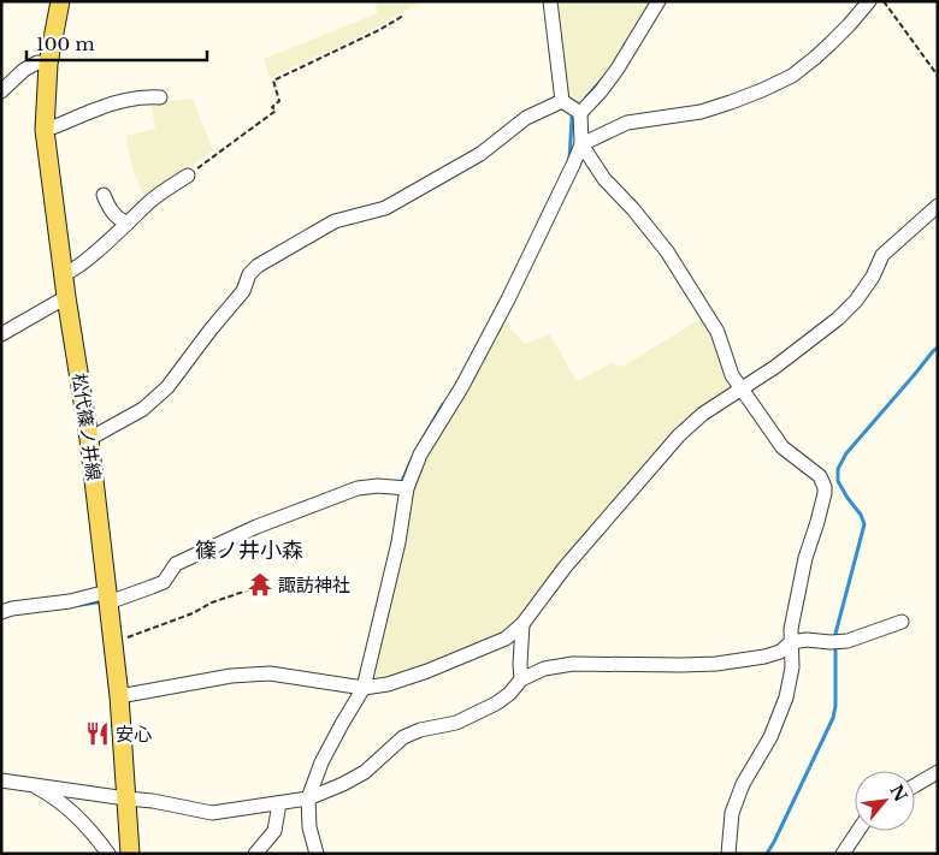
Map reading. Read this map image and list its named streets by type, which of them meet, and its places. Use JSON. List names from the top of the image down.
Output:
{
  "streets": {
    "main road": ["松代篠ノ井線"]
  },
  "districts": ["篠ノ井小森"],
  "places": {
    "temple": ["諏訪神社"],
    "restaurant": ["安心"]
  },
  "scale_bar": "100 m",
  "north": "top right"
}
